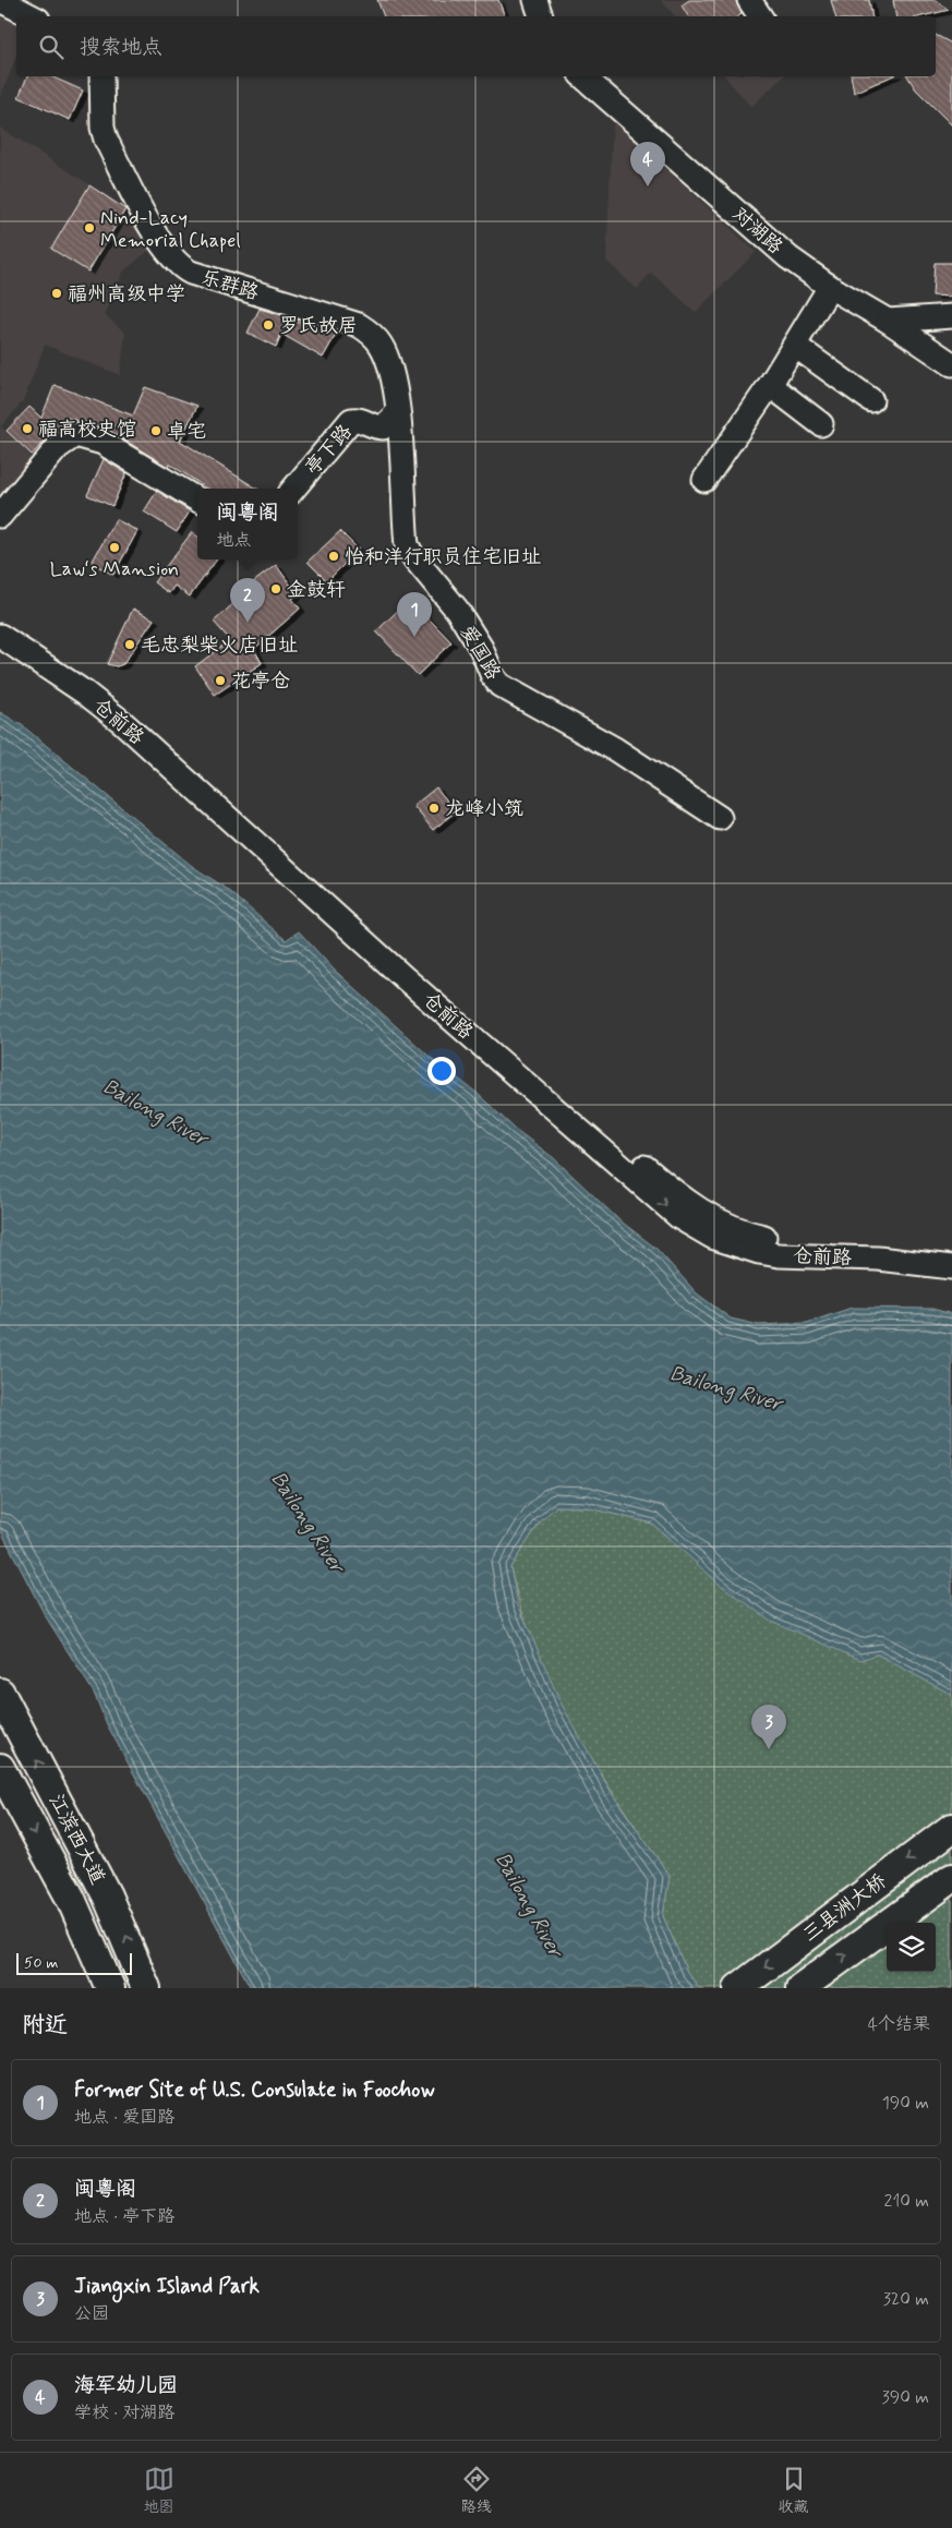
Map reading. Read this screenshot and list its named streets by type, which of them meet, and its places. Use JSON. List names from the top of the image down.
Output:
{
  "streets": {
    "main road": ["江滨西大道", "三县洲大桥"],
    "street": [
      "对湖路",
      "乐群路",
      "亭下路",
      "爱国路",
      "仓前路"
    ]
  },
  "crossings": [
    ["乐群路", "亭下路"],
    ["乐群路", "爱国路"],
    ["亭下路", "爱国路"]
  ],
  "water": ["Bailong River"],
  "places": [
    "Nind-Lacy Memorial Chapel",
    "福州高级中学",
    "罗氏故居",
    "福高校史馆",
    "卓宅",
    "Law‘s Mansion",
    "怡和洋行职员住宅旧址",
    "金鼓轩",
    "毛忠梨柴火店旧址",
    "花亭仓",
    "龙峰小筑"
  ],
  "scale_bar": "50 m",
  "page": {
    "search": "搜索地点",
    "pins": [
      "4",
      "2",
      "1",
      "3"
    ],
    "popup": ["闽粤阁", "地点"],
    "scale": "50 m",
    "heading": ["附近", "4个结果"],
    "list": [
      {
        "mark": "1",
        "name": "Former Site of U.S. Consulate in Foochow",
        "note": "地点 · 爱国路",
        "value": "190 m"
      },
      {
        "mark": "2",
        "name": "闽粤阁",
        "note": "地点 · 亭下路",
        "value": "210 m"
      },
      {
        "mark": "3",
        "name": "Jiangxin Island Park",
        "note": "公园",
        "value": "320 m"
      },
      {
        "mark": "4",
        "name": "海军幼儿园",
        "note": "学校 · 对湖路",
        "value": "390 m"
      }
    ],
    "nav": ["地图", "路线", "收藏"]
  }
}
